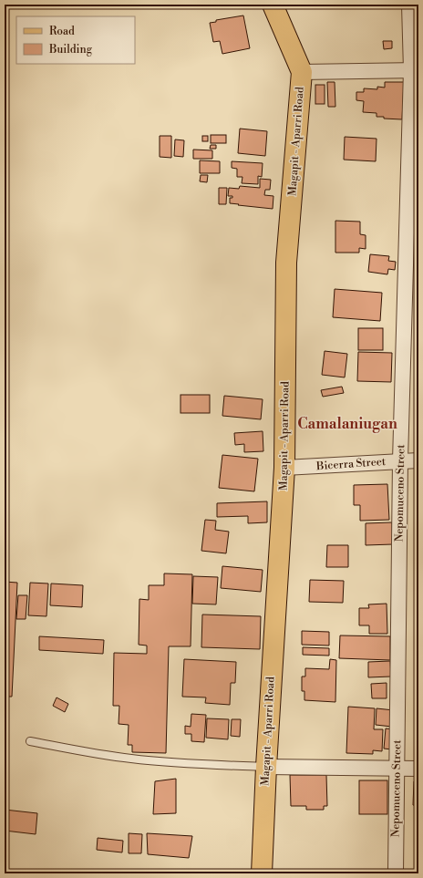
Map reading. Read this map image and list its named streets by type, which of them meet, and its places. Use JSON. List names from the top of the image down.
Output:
{
  "streets": {
    "main road": ["Magapit - Aparri Road"],
    "street": ["Bicerra Street", "Nepomuceno Street"]
  },
  "crossings": [
    ["Magapit - Aparri Road", "Bicerra Street"],
    ["Bicerra Street", "Nepomuceno Street"]
  ],
  "districts": ["Camalaniugan"],
  "legend": ["Road", "Building"]
}
